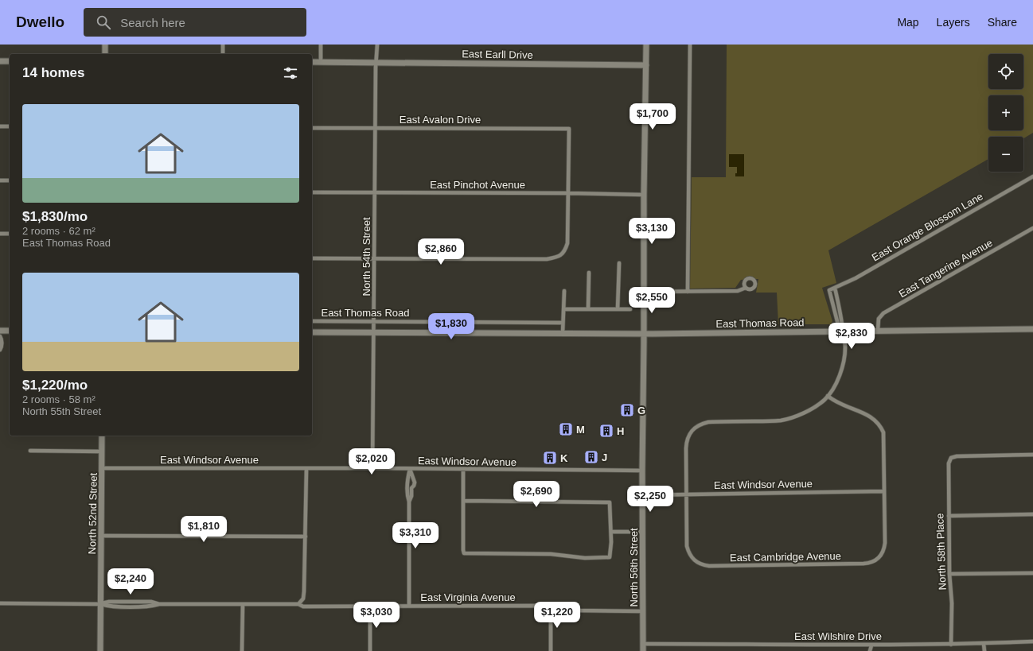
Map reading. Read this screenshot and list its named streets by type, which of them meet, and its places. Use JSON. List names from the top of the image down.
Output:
{
  "streets": {
    "main road": [
      "East Earll Drive",
      "East Thomas Road",
      "North 52nd Street",
      "North 56th Street"
    ],
    "street": [
      "East Avalon Drive",
      "East Pinchot Avenue",
      "East Orange Blossom Lane",
      "North 54th Street",
      "East Tangerine Avenue",
      "East Windsor Avenue",
      "North 58th Place",
      "East Cambridge Avenue",
      "East Virginia Avenue",
      "East Wilshire Drive"
    ]
  },
  "crossings": [
    ["East Earll Drive", "North 54th Street"],
    ["East Earll Drive", "North 56th Street"],
    ["East Avalon Drive", "East Pinchot Avenue"],
    ["East Avalon Drive", "North 54th Street"],
    ["East Pinchot Avenue", "North 54th Street"],
    ["East Pinchot Avenue", "North 56th Street"],
    ["East Orange Blossom Lane", "East Thomas Road"],
    ["North 54th Street", "East Thomas Road"],
    ["North 54th Street", "East Windsor Avenue"],
    ["East Tangerine Avenue", "East Thomas Road"],
    ["East Thomas Road", "North 56th Street"],
    ["East Windsor Avenue", "North 52nd Street"],
    ["East Windsor Avenue", "East Cambridge Avenue"],
    ["East Windsor Avenue", "North 56th Street"],
    ["North 52nd Street", "East Virginia Avenue"],
    ["North 58th Place", "East Wilshire Drive"],
    ["North 56th Street", "East Virginia Avenue"],
    ["North 56th Street", "East Wilshire Drive"]
  ],
  "places": {
    "building": [
      "G",
      "M",
      "H",
      "J",
      "K"
    ]
  },
  "page": {
    "header": "Dwello",
    "search": "Search here",
    "nav": ["Map", "Layers", "Share"],
    "map_buttons": ["+", "−"],
    "heading": "14 homes",
    "list": [
      {
        "name": "$1,830/mo",
        "note": "2 rooms · 62 m² · East Thomas Road"
      },
      {
        "name": "$1,220/mo",
        "note": "2 rooms · 58 m² · North 55th Street"
      }
    ],
    "price": [
      "$1,700",
      "$3,130",
      "$2,860",
      "$2,550",
      "$1,830",
      "$2,830",
      "$2,020",
      "$2,690",
      "$2,250",
      "$1,810",
      "$3,310",
      "$2,240",
      "$3,030",
      "$1,220"
    ]
  }
}
